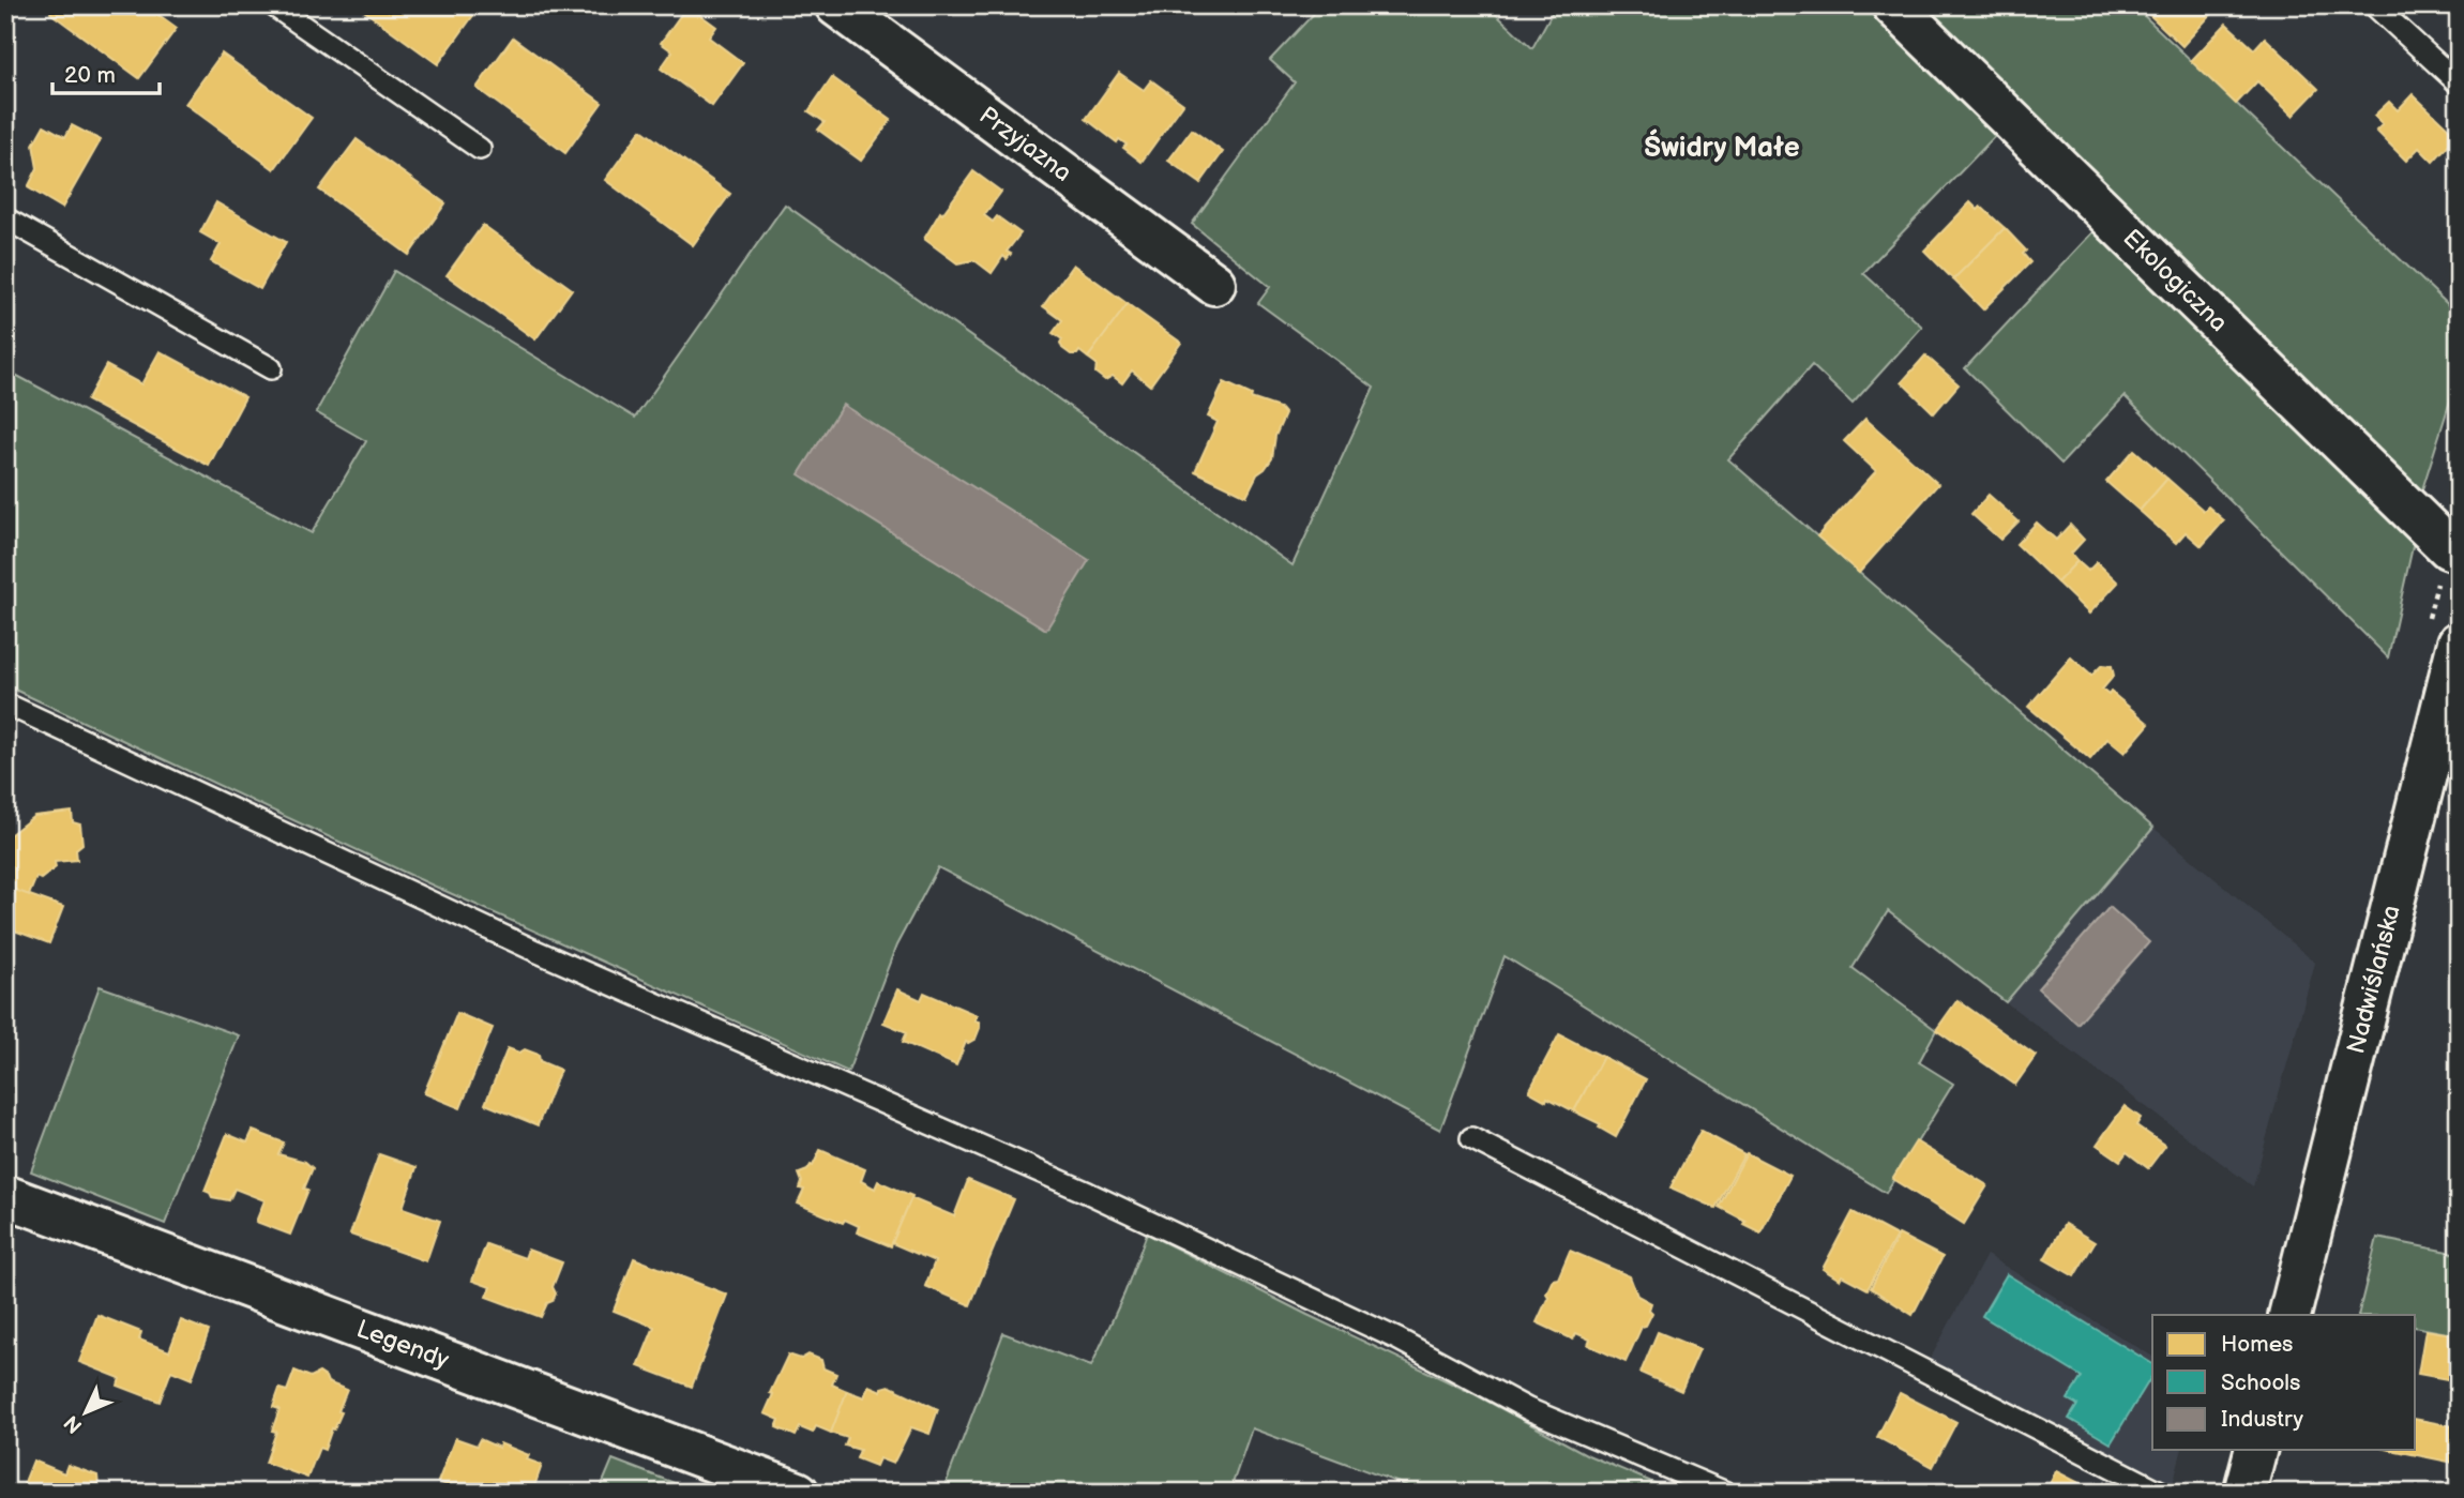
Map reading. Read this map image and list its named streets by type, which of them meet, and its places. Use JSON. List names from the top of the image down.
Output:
{
  "streets": {
    "street": [
      "Przyjazna",
      "Ekologiczna",
      "Nadwiślańska",
      "Legendy"
    ]
  },
  "districts": ["Świdry Małe"],
  "legend": ["Homes", "Schools", "Industry"],
  "scale_bar": "20 m",
  "north": "bottom left"
}
